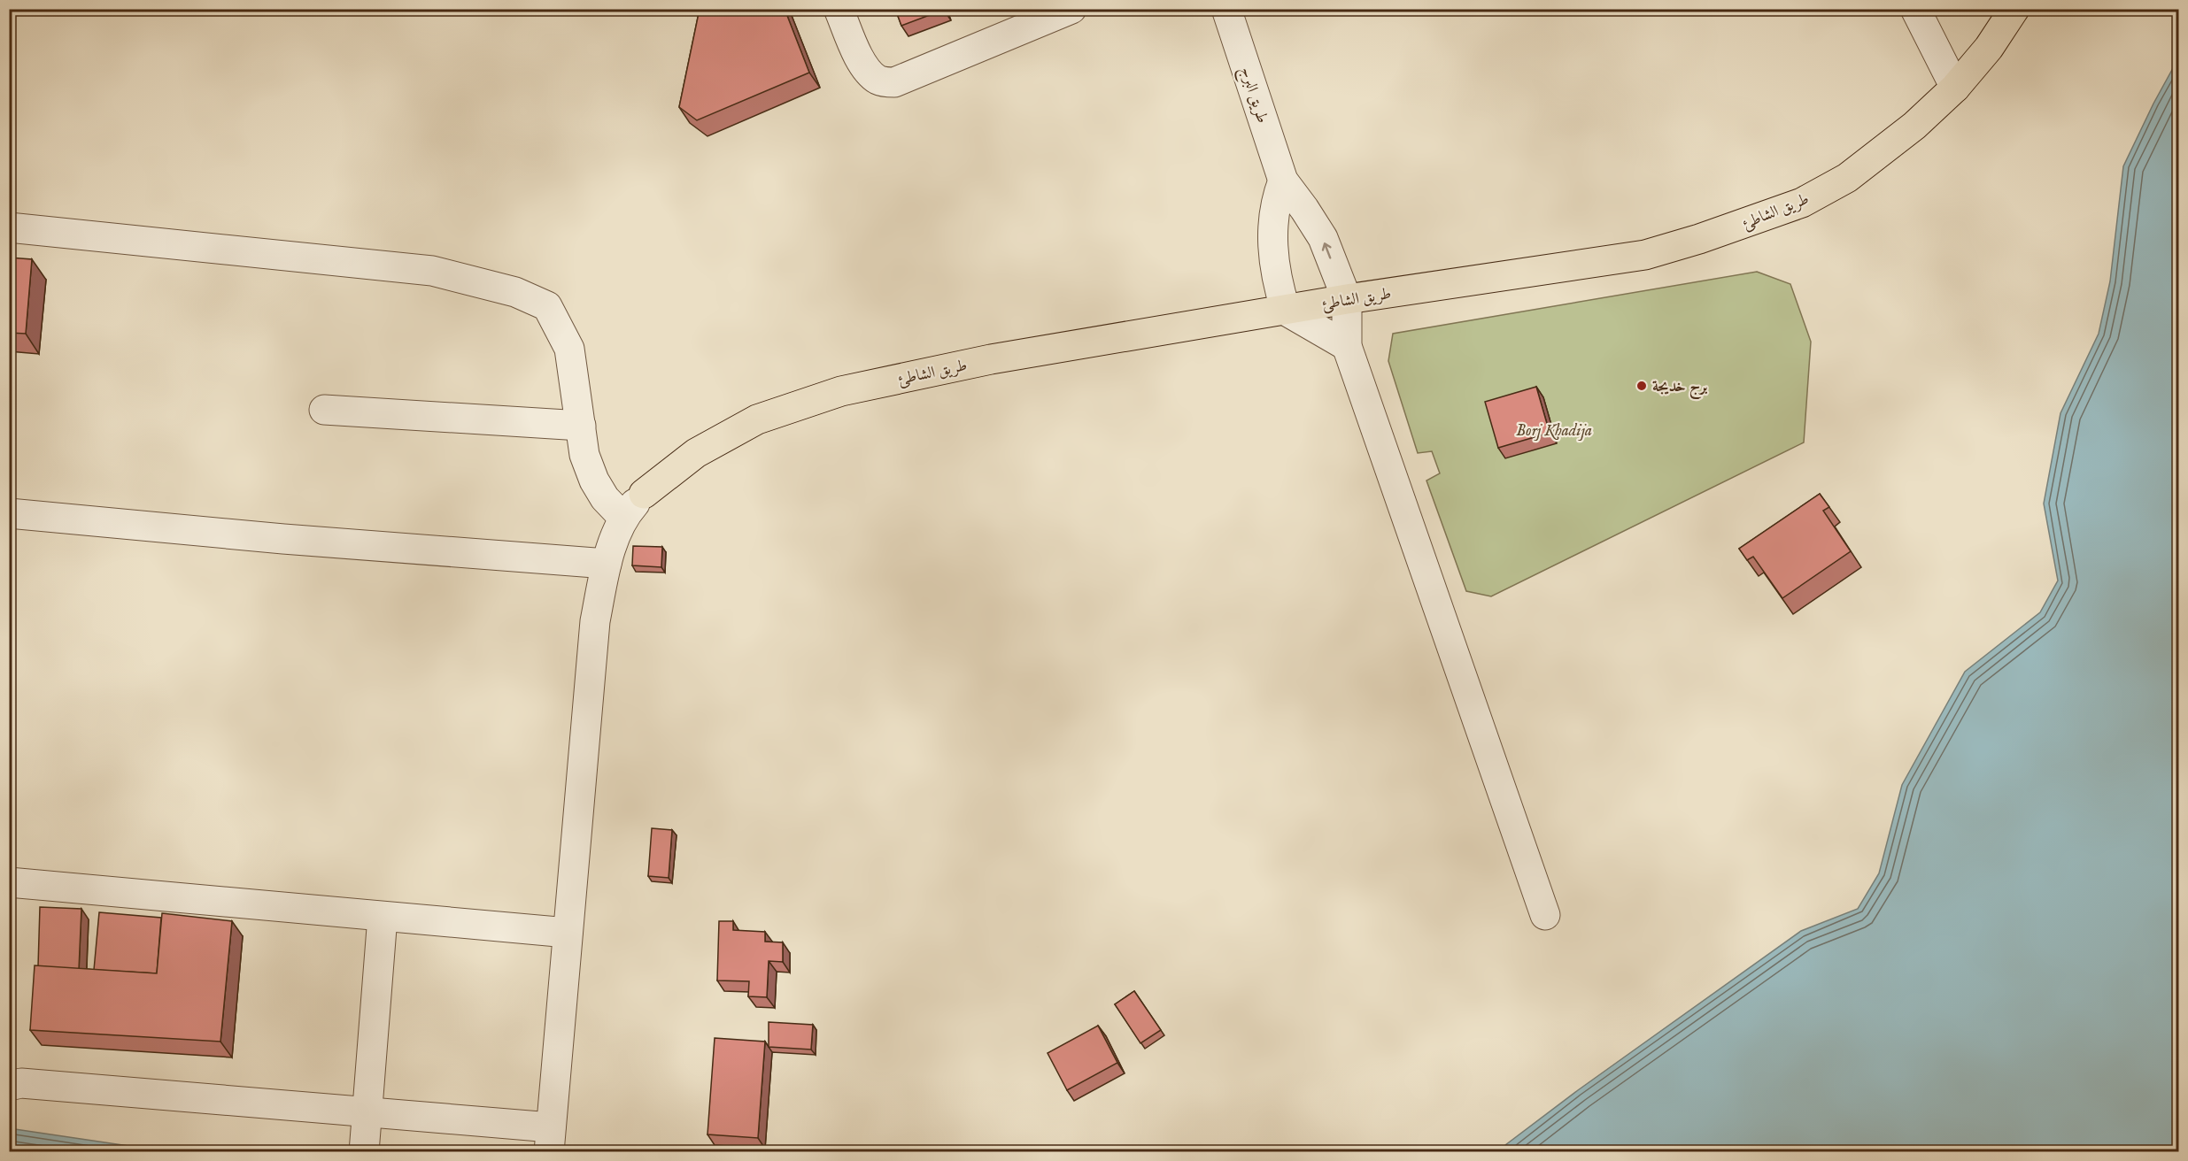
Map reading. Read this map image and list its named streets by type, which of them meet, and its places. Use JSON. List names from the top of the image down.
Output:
{
  "streets": {
    "main road": ["طريق الشاطئ"],
    "street": ["طريق البرج"]
  },
  "crossings": [
    ["طريق البرج", "طريق الشاطئ"]
  ],
  "one_way": ["طريق البرج"],
  "parks": ["Borj Khadija"],
  "places": ["برج خديجة"]
}
